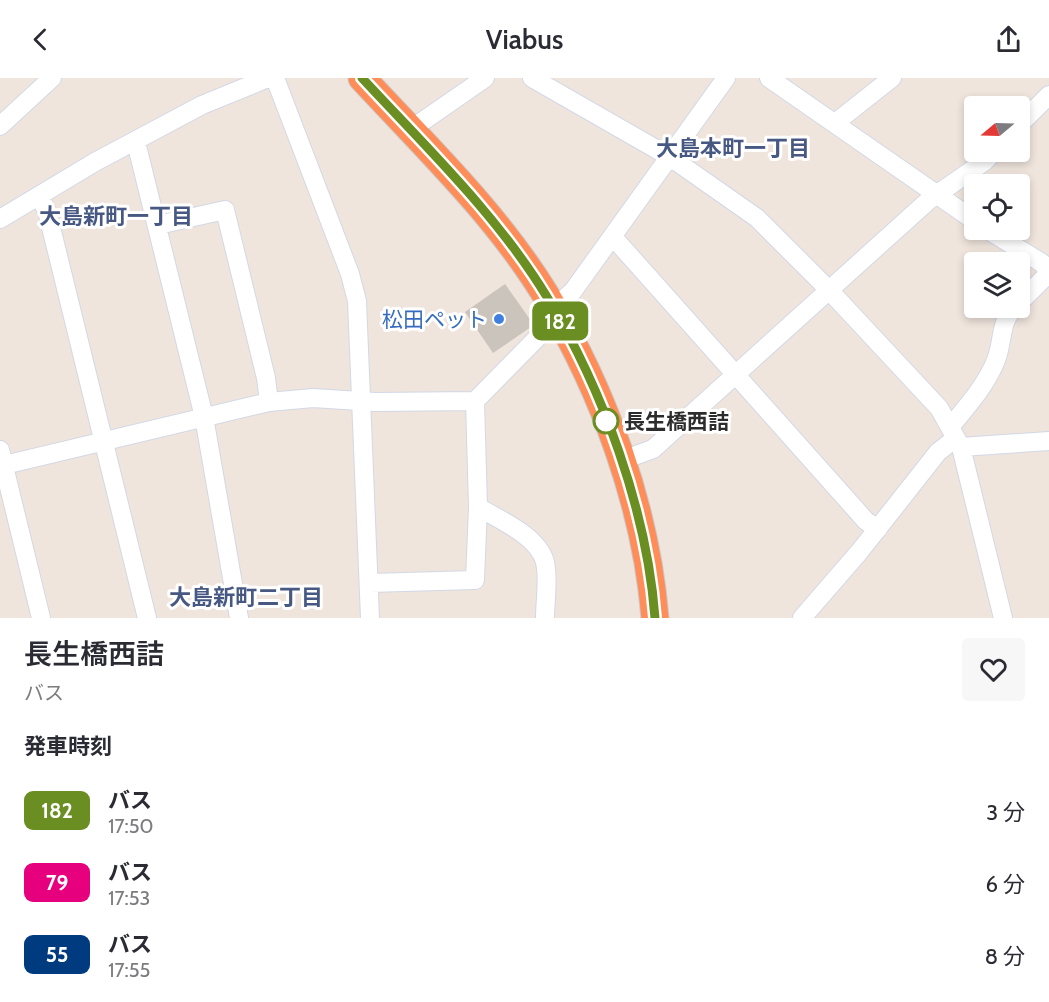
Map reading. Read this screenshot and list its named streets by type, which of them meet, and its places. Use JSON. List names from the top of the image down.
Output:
{
  "districts": ["大島本町一丁目", "大島新町一丁目", "大島新町二丁目"],
  "places": ["松田ペット", "長生橋西詰"],
  "lines": ["bus line 182"],
  "north": "left",
  "page": {
    "header": "Viabus",
    "on_map": "182",
    "heading": [
      ["長生橋西詰", "バス"],
      "発車時刻"
    ],
    "list": [
      {
        "mark": "182",
        "name": "バス",
        "note": "17:50",
        "value": "3 分"
      },
      {
        "mark": "79",
        "name": "バス",
        "note": "17:53",
        "value": "6 分"
      },
      {
        "mark": "55",
        "name": "バス",
        "note": "17:55",
        "value": "8 分"
      }
    ]
  }
}
